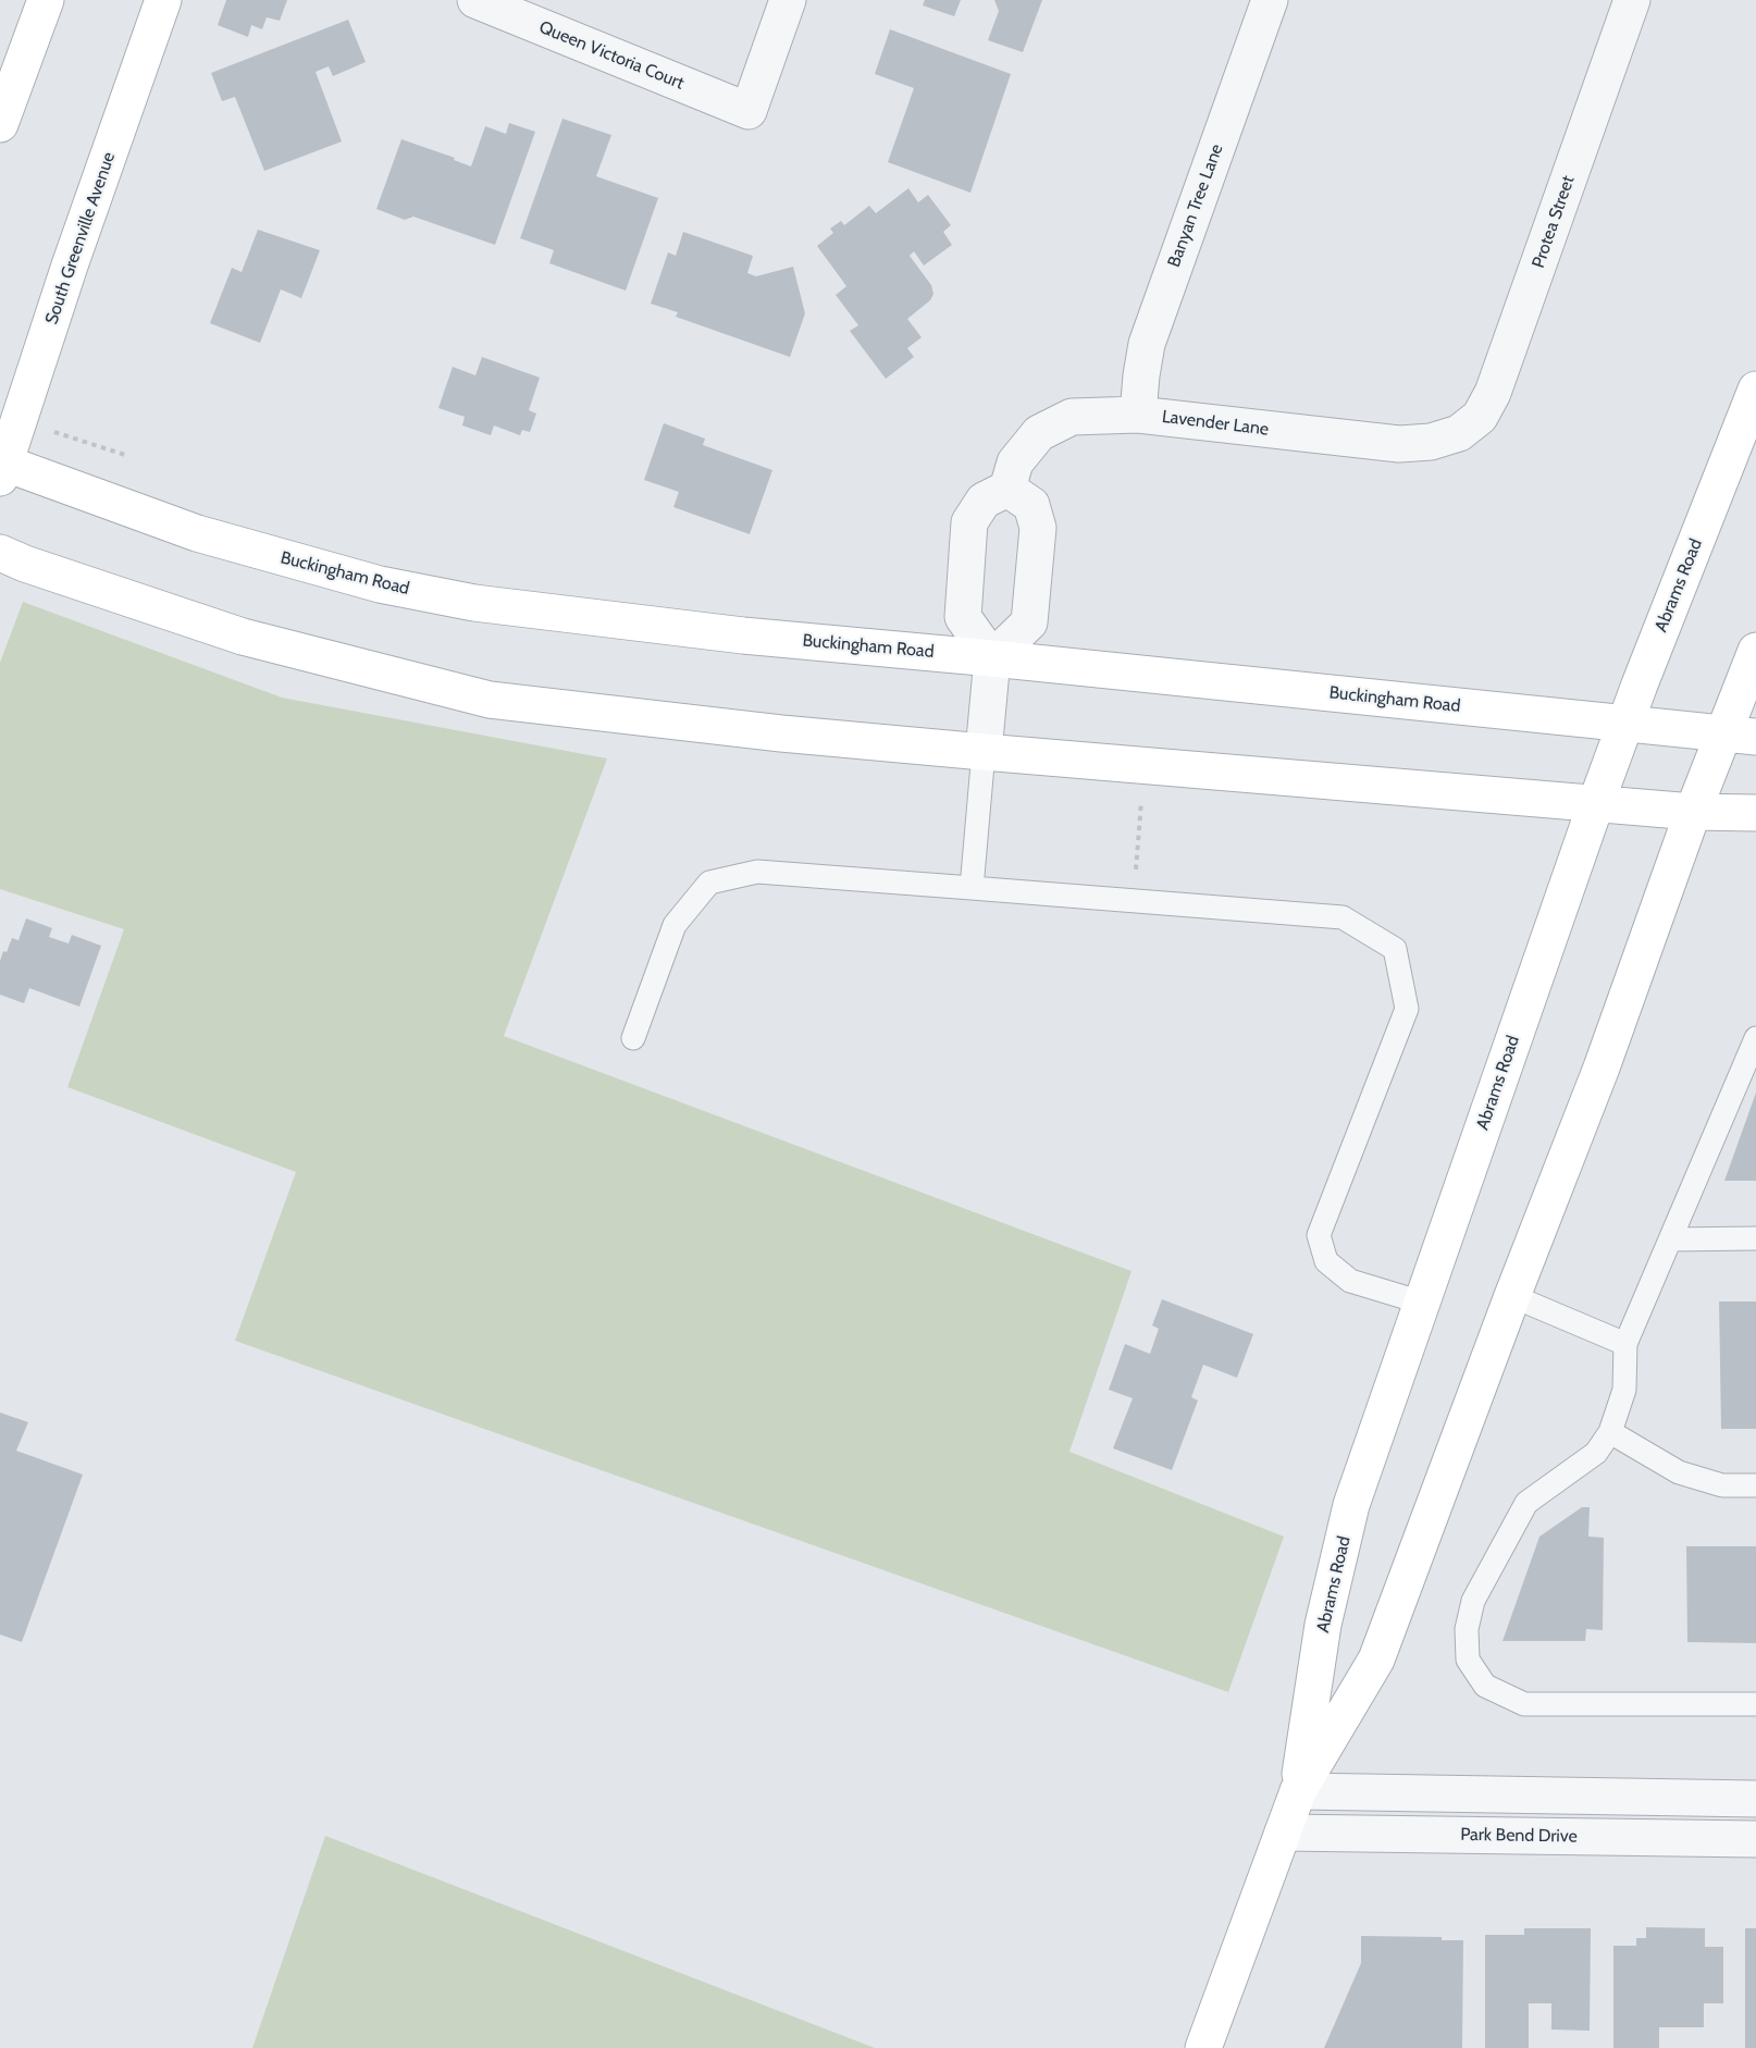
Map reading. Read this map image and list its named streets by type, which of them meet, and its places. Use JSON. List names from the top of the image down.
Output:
{
  "streets": {
    "main road": ["South Greenville Avenue", "Buckingham Road", "Abrams Road"],
    "street": [
      "Queen Victoria Court",
      "Banyan Tree Lane",
      "Protea Street",
      "Lavender Lane",
      "Park Bend Drive"
    ]
  },
  "crossings": [
    ["Banyan Tree Lane", "Lavender Lane"],
    ["Protea Street", "Lavender Lane"],
    ["South Greenville Avenue", "Buckingham Road"],
    ["Buckingham Road", "Abrams Road"],
    ["Abrams Road", "Park Bend Drive"]
  ]
}
